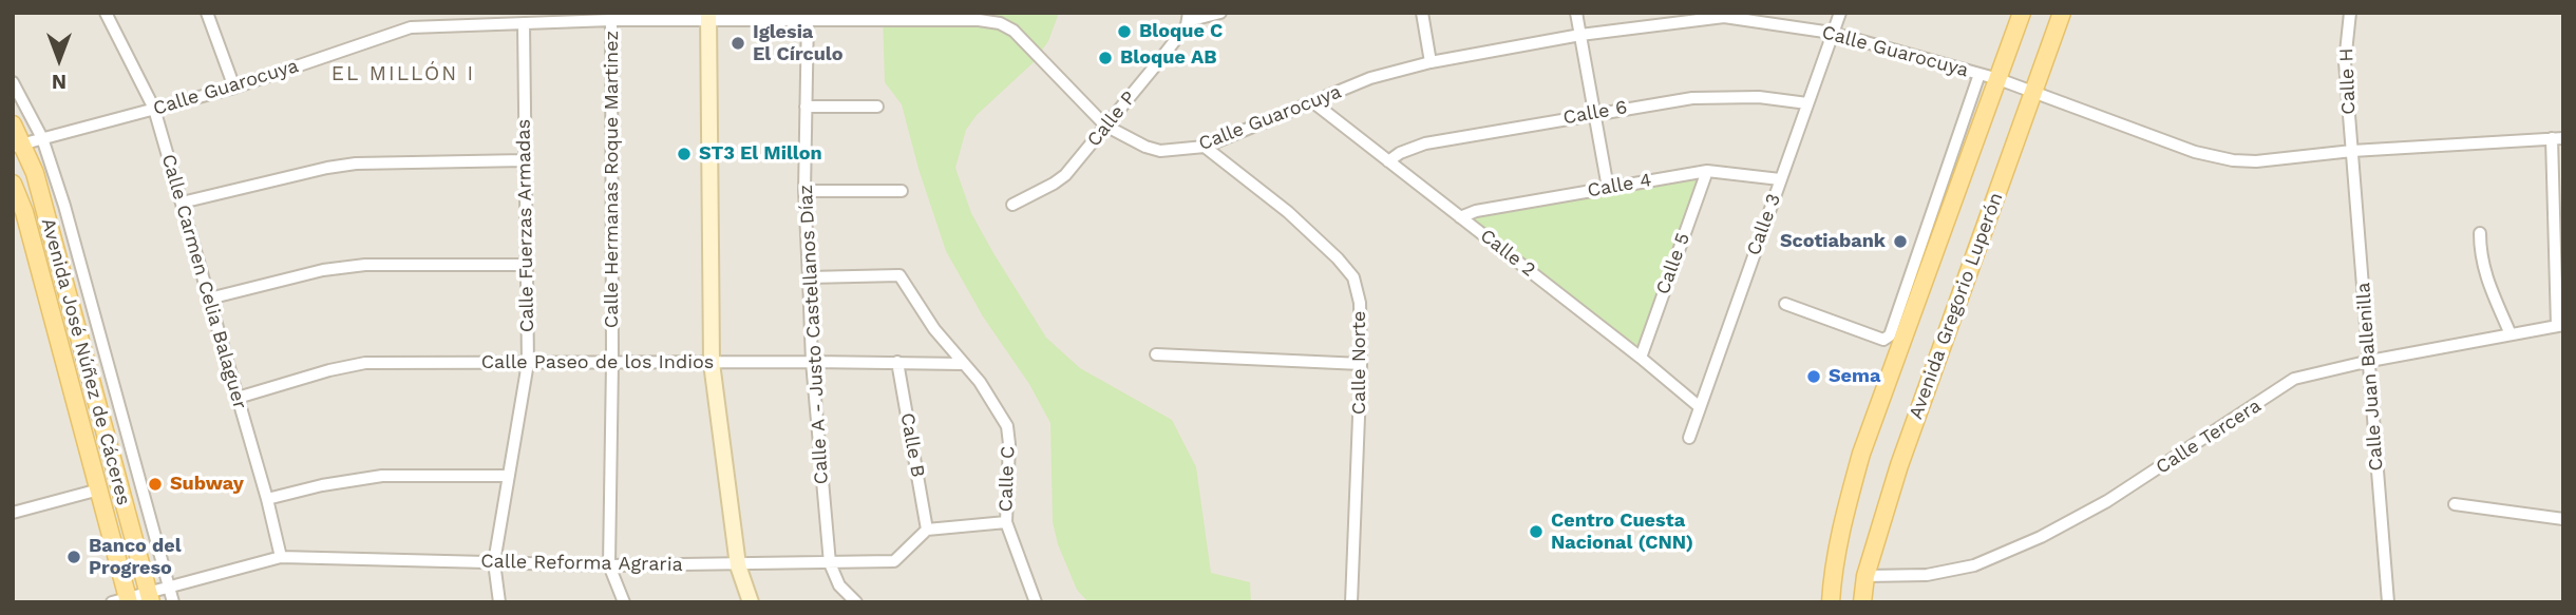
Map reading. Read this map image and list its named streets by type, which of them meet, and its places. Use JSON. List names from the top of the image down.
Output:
{
  "streets": {
    "main road": ["Avenida Gregorio Luperón", "Avenida José Núñez de Cáceres"],
    "street": [
      "Calle Guarocuya",
      "Calle H",
      "Calle 6",
      "Calle P",
      "Calle Hermanas Roque Martinez",
      "Calle 4",
      "Calle 3",
      "Calle Fuerzas Armadas",
      "Calle 2",
      "Calle 5",
      "Calle Carmen Celia Balaguer",
      "Calle A - Justo Castellanos Díaz",
      "Calle Paseo de los Indios",
      "Calle Norte",
      "Calle Juan Ballenilla",
      "Calle Tercera",
      "Calle B",
      "Calle C",
      "Calle Reforma Agraria"
    ]
  },
  "crossings": [
    ["Calle Guarocuya", "Calle H"],
    ["Calle Guarocuya", "Calle P"],
    ["Calle Guarocuya", "Calle Hermanas Roque Martinez"],
    ["Calle Guarocuya", "Calle 3"],
    ["Calle Guarocuya", "Calle Fuerzas Armadas"],
    ["Calle Guarocuya", "Calle 2"],
    ["Calle Guarocuya", "Calle Carmen Celia Balaguer"],
    ["Calle Guarocuya", "Avenida Gregorio Luperón"],
    ["Calle Guarocuya", "Calle A - Justo Castellanos Díaz"],
    ["Calle Guarocuya", "Avenida José Núñez de Cáceres"],
    ["Calle Guarocuya", "Calle Norte"],
    ["Calle Guarocuya", "Calle Juan Ballenilla"],
    ["Calle H", "Calle Juan Ballenilla"],
    ["Calle 6", "Calle 3"],
    ["Calle 6", "Calle 2"],
    ["Calle Hermanas Roque Martinez", "Calle Paseo de los Indios"],
    ["Calle Hermanas Roque Martinez", "Calle Reforma Agraria"],
    ["Calle 4", "Calle 3"],
    ["Calle 4", "Calle 2"],
    ["Calle 4", "Calle 5"],
    ["Calle 3", "Calle 2"],
    ["Calle Fuerzas Armadas", "Calle Paseo de los Indios"],
    ["Calle Fuerzas Armadas", "Calle Reforma Agraria"],
    ["Calle 2", "Calle 5"],
    ["Calle Carmen Celia Balaguer", "Calle Paseo de los Indios"],
    ["Calle Carmen Celia Balaguer", "Calle Reforma Agraria"],
    ["Avenida Gregorio Luperón", "Calle Tercera"],
    ["Calle A - Justo Castellanos Díaz", "Calle Paseo de los Indios"],
    ["Calle A - Justo Castellanos Díaz", "Calle C"],
    ["Calle A - Justo Castellanos Díaz", "Calle Reforma Agraria"],
    ["Avenida José Núñez de Cáceres", "Calle Reforma Agraria"],
    ["Calle Paseo de los Indios", "Calle B"],
    ["Calle Paseo de los Indios", "Calle C"],
    ["Calle Juan Ballenilla", "Calle Tercera"],
    ["Calle B", "Calle Reforma Agraria"]
  ],
  "districts": ["EL MILLÓN I"],
  "places": [
    "Bloque C",
    "Iglesia El Círculo",
    "Bloque AB",
    "ST3 El Millon",
    "Scotiabank",
    "Sema",
    "Subway",
    "Centro Cuesta Nacional (CNN)",
    "Banco del Progreso"
  ],
  "north": "bottom"
}
